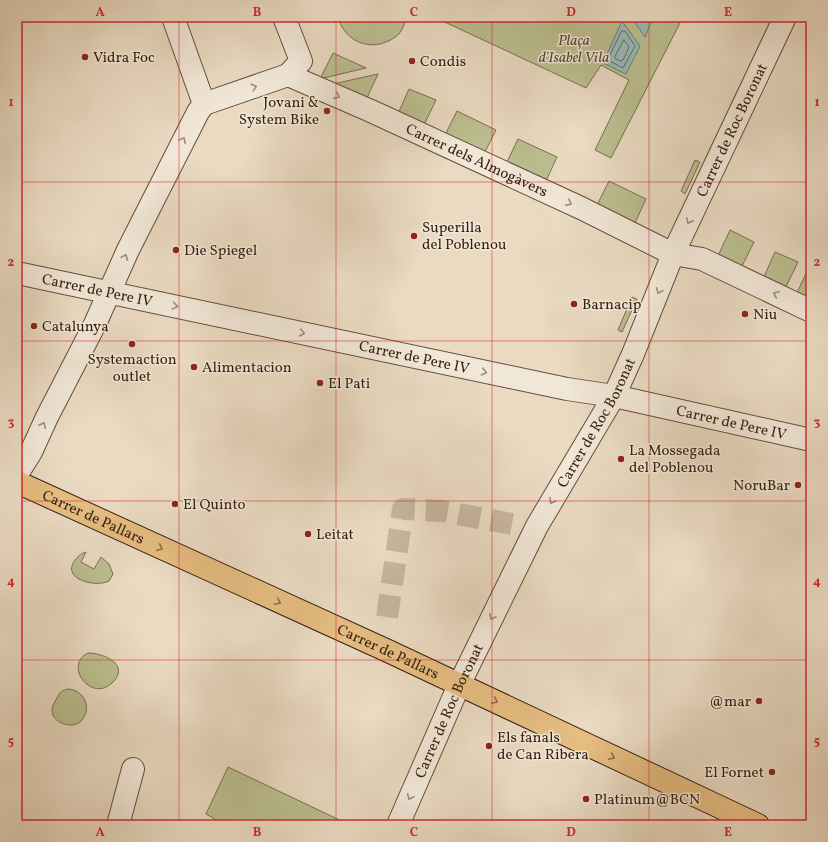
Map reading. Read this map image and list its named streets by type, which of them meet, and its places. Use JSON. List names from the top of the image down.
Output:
{
  "streets": {
    "main road": ["Carrer de Pallars"],
    "street": ["Carrer de Roc Boronat", "Carrer dels Almogàvers", "Carrer de Pere IV"]
  },
  "crossings": [
    ["Carrer de Roc Boronat", "Carrer dels Almogàvers"],
    ["Carrer de Roc Boronat", "Carrer de Pere IV"],
    ["Carrer de Roc Boronat", "Carrer de Pallars"]
  ],
  "one_way": [
    "Carrer de Roc Boronat",
    "Carrer dels Almogàvers",
    "Carrer de Pere IV",
    "Carrer de Pallars"
  ],
  "parks": ["Plaça d'Isabel Vila"],
  "places": [
    "Vidra Foc",
    "Condis",
    "Jovani & System Bike",
    "Superilla del Poblenou",
    "Die Spiegel",
    "Barnacip",
    "Niu",
    "Catalunya",
    "Systemaction outlet",
    "Alimentacion",
    "El Pati",
    "La Mossegada del Poblenou",
    "NoruBar",
    "El Quinto",
    "Leitat",
    "@mar",
    "Els fanals de Can Ribera",
    "El Fornet",
    "Platinum@BCN"
  ],
  "grid": {
    "columns": [
      "A",
      "B",
      "C",
      "D",
      "E"
    ],
    "rows": [
      "1",
      "2",
      "3",
      "4",
      "5"
    ]
  }
}
